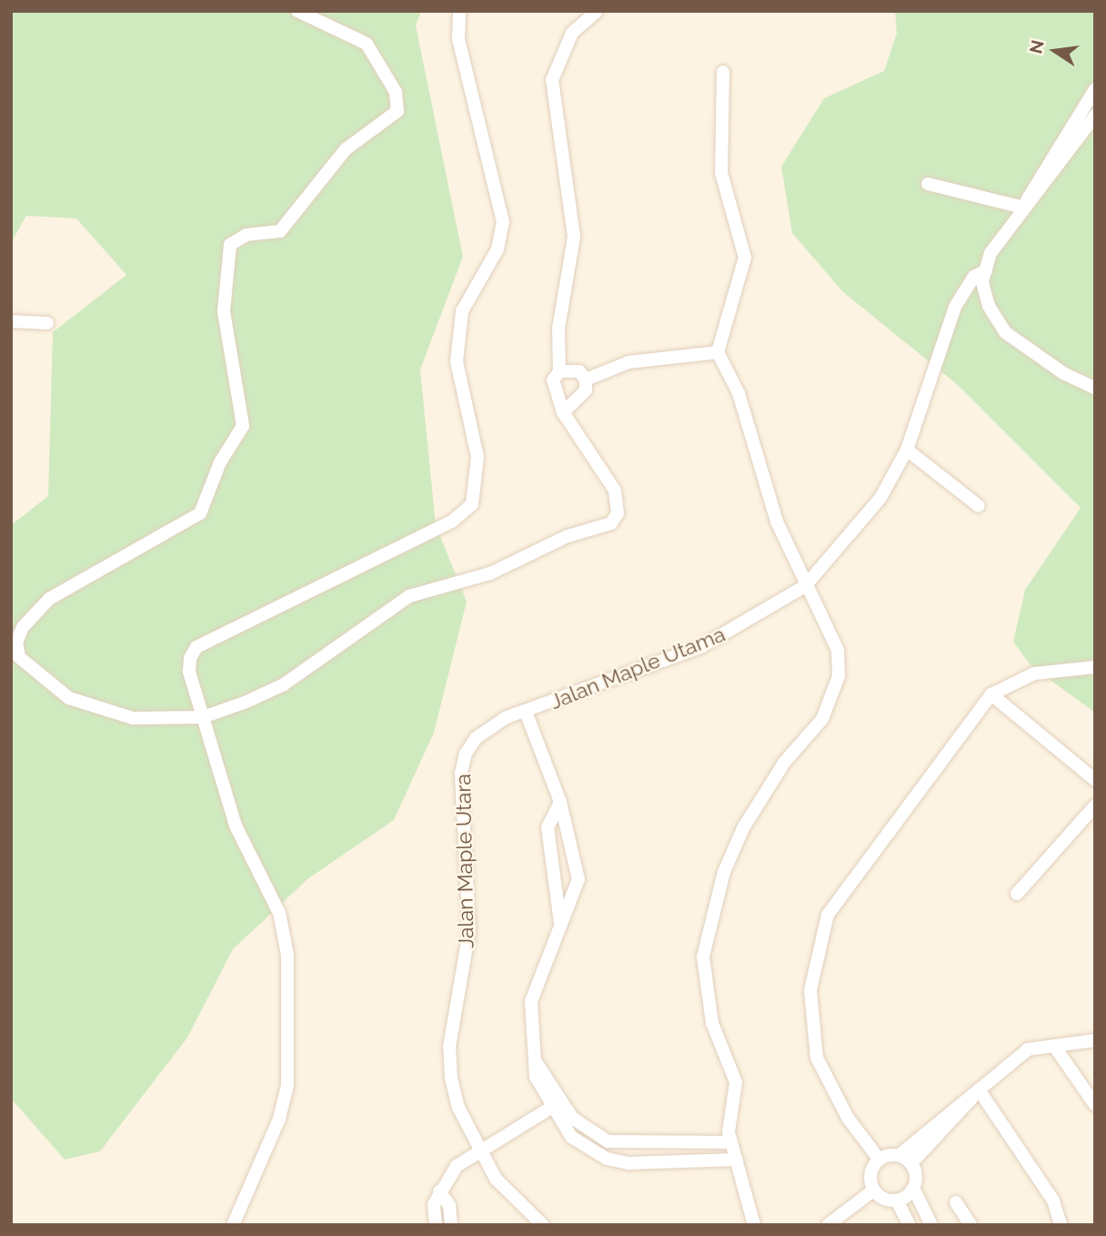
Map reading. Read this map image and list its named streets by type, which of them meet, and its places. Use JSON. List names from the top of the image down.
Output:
{
  "streets": {
    "street": ["Jalan Maple Utama", "Jalan Maple Utara"]
  },
  "crossings": [
    ["Jalan Maple Utama", "Jalan Maple Utara"]
  ],
  "north": "left"
}
